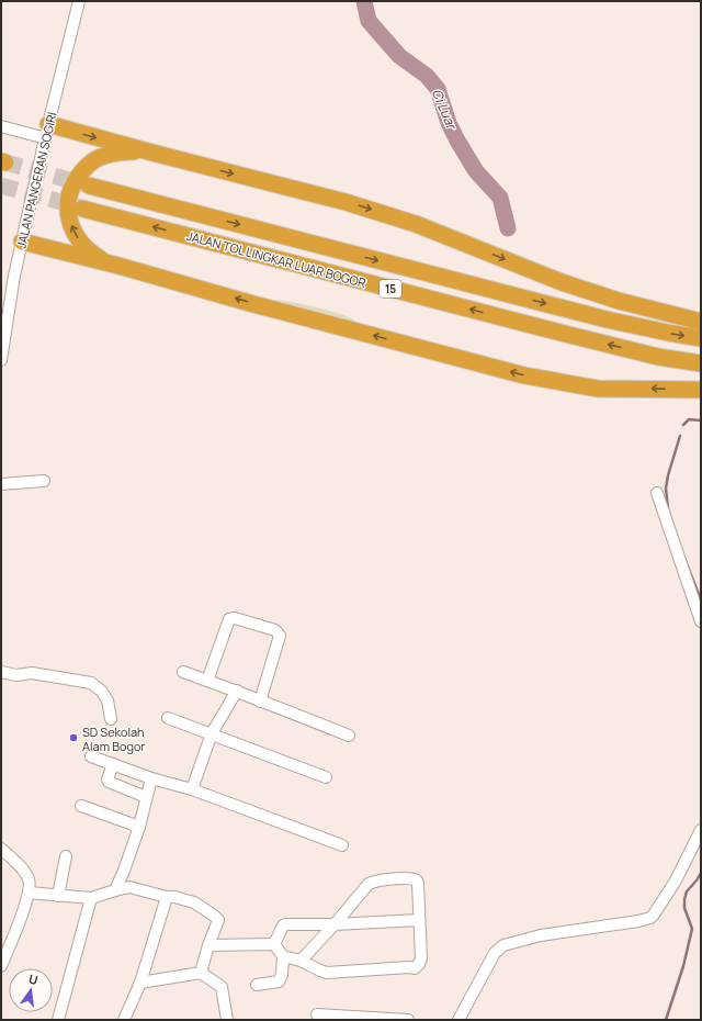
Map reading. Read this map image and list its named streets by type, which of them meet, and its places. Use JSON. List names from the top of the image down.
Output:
{
  "streets": {
    "highway": ["JALAN TOL LINGKAR LUAR BOGOR", "15"],
    "street": ["JALAN PANGERAN SOGIRI"]
  },
  "water": ["Ci Luar"],
  "places": ["SD Sekolah Alam Bogor"],
  "north": "top"
}
